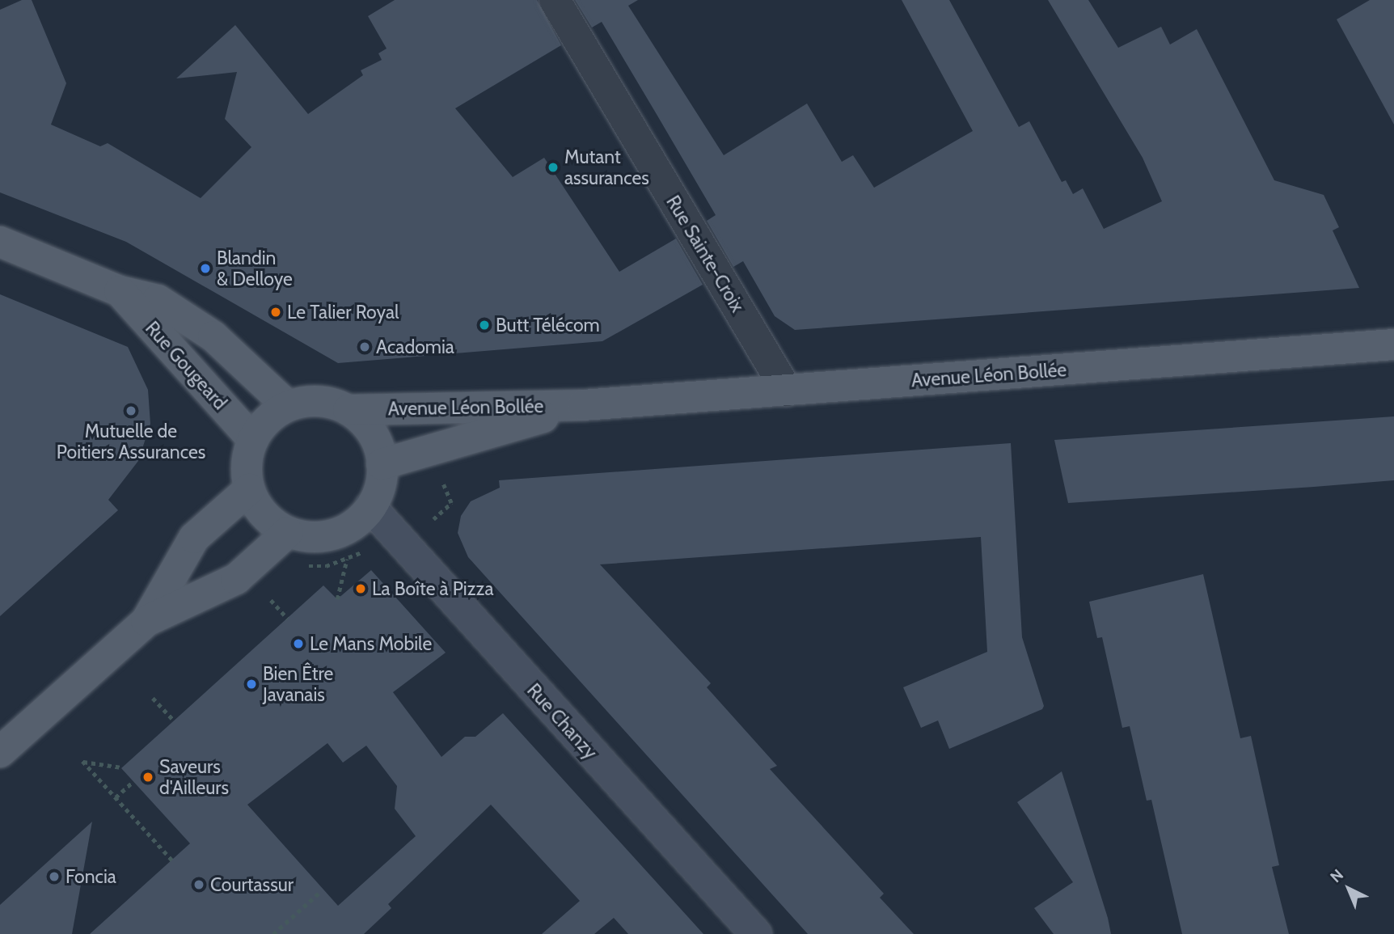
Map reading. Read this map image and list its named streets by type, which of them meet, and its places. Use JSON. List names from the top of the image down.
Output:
{
  "streets": {
    "main road": ["Rue Gougeard", "Avenue Léon Bollée", "Rue Chanzy"],
    "street": ["Rue Sainte-Croix"]
  },
  "crossings": [
    ["Rue Sainte-Croix", "Avenue Léon Bollée"],
    ["Rue Gougeard", "Avenue Léon Bollée"],
    ["Rue Gougeard", "Rue Chanzy"],
    ["Avenue Léon Bollée", "Rue Chanzy"]
  ],
  "places": [
    "Mutant assurances",
    "Blandin & Delloye",
    "Le Talier Royal",
    "Butt Télécom",
    "Acadomia",
    "Mutuelle de Poitiers Assurances",
    "La Boîte à Pizza",
    "Le Mans Mobile",
    "Bien Être Javanais",
    "Saveurs d'Ailleurs",
    "Foncia",
    "Courtassur"
  ],
  "north": "top left"
}
